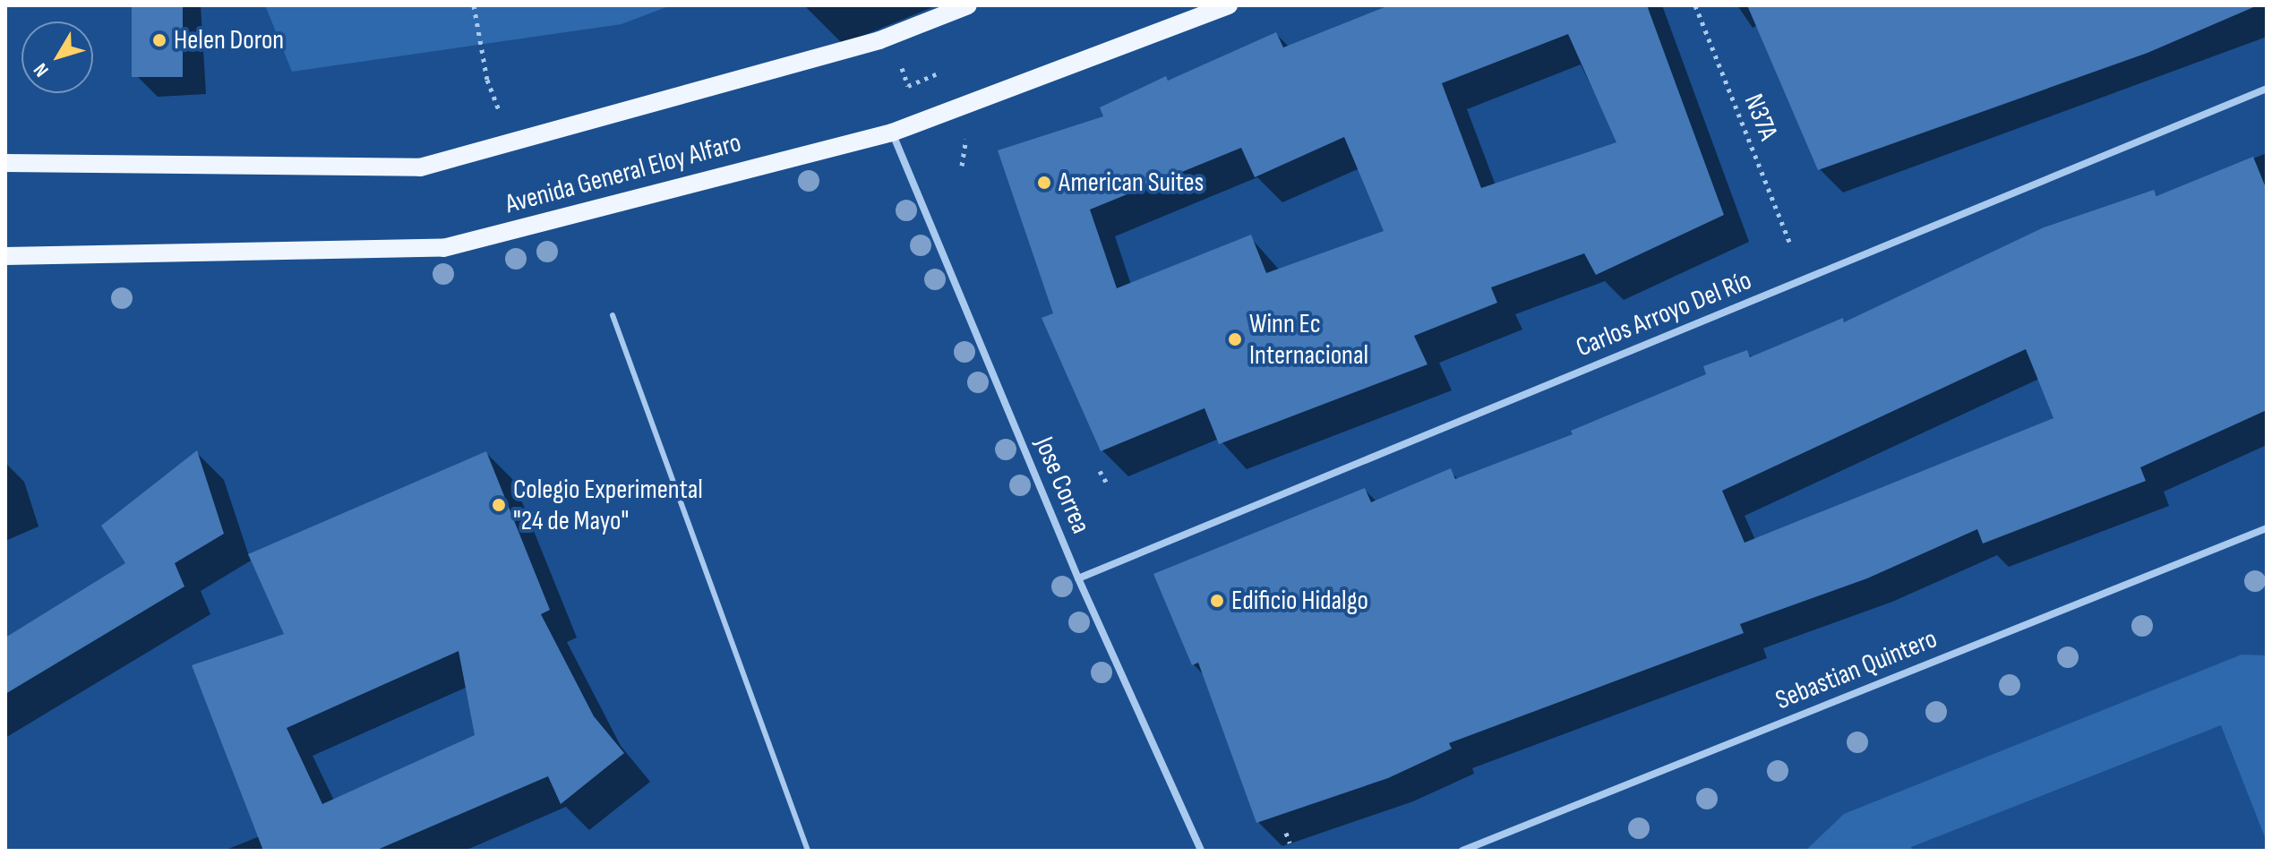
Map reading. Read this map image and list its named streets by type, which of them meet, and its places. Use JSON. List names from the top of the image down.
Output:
{
  "streets": {
    "main road": ["Avenida General Eloy Alfaro"],
    "street": ["Carlos Arroyo Del Río", "Jose Correa", "Sebastian Quintero"],
    "path": ["N37A"]
  },
  "crossings": [
    ["Avenida General Eloy Alfaro", "Jose Correa"],
    ["Carlos Arroyo Del Río", "Jose Correa"]
  ],
  "places": [
    "Helen Doron",
    "American Suites",
    "Winn Ec Internacional",
    "Colegio Experimental \"24 de Mayo\"",
    "Edificio Hidalgo"
  ],
  "north": "bottom left"
}
